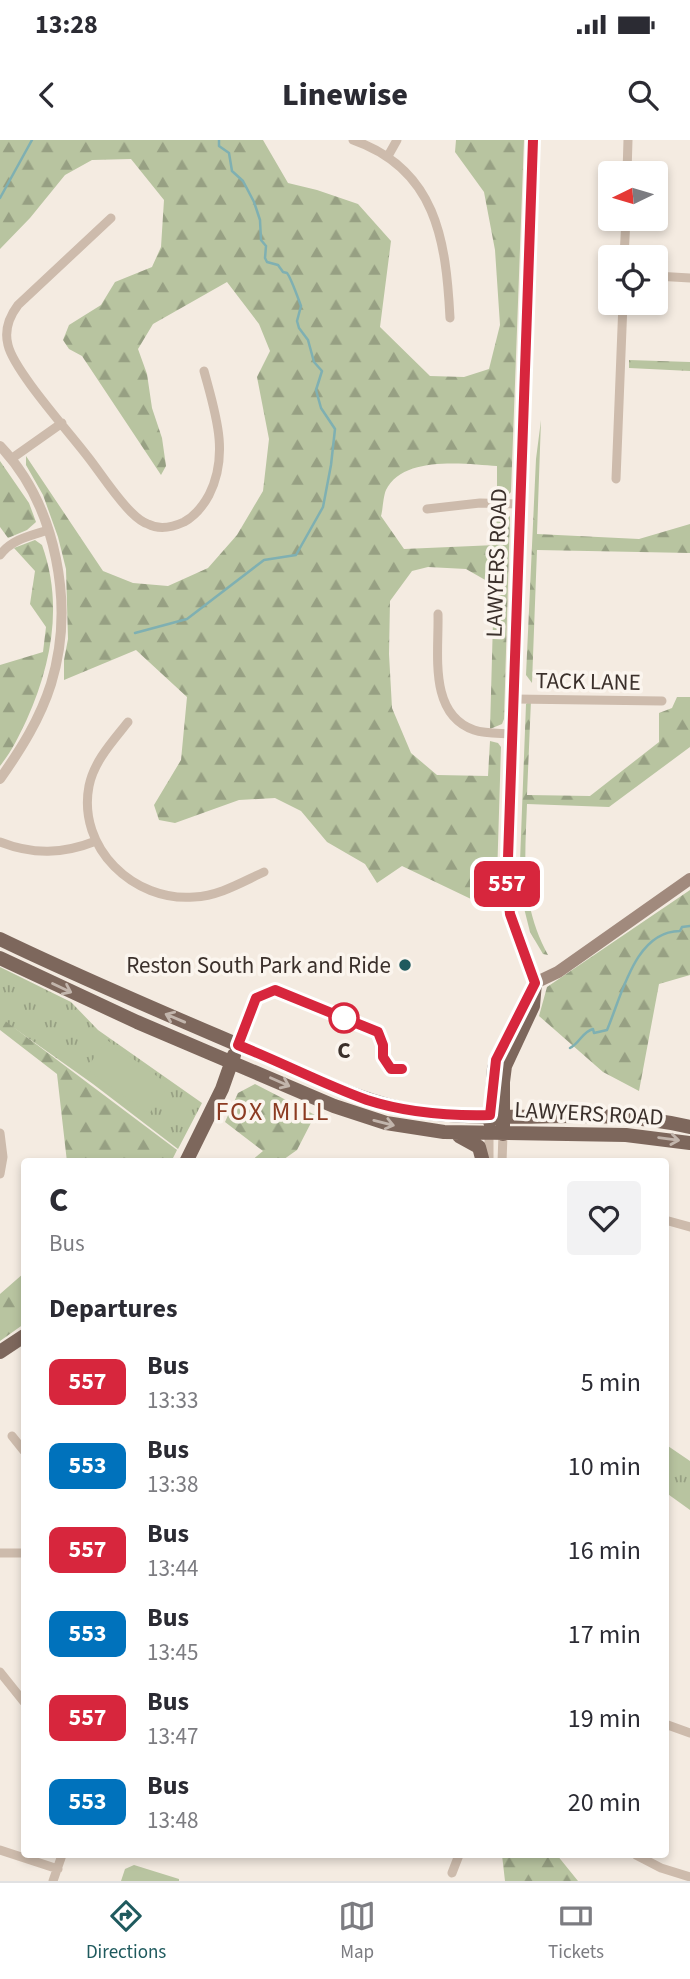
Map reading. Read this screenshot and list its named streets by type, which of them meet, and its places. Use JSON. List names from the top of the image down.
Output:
{
  "streets": {
    "main road": ["LAWYERS ROAD"],
    "street": ["TACK LANE"]
  },
  "crossings": [
    ["LAWYERS ROAD", "TACK LANE"]
  ],
  "districts": ["FOX MILL"],
  "places": ["Reston South Park and Ride", "C"],
  "lines": ["bus line 557"],
  "north": "left",
  "page": {
    "status": "13:28",
    "header": "Linewise",
    "on_map": "557",
    "heading": [
      ["C", "Bus"],
      "Departures"
    ],
    "list": [
      {
        "mark": "557",
        "name": "Bus",
        "note": "13:33",
        "value": "5 min"
      },
      {
        "mark": "553",
        "name": "Bus",
        "note": "13:38",
        "value": "10 min"
      },
      {
        "mark": "557",
        "name": "Bus",
        "note": "13:44",
        "value": "16 min"
      },
      {
        "mark": "553",
        "name": "Bus",
        "note": "13:45",
        "value": "17 min"
      },
      {
        "mark": "557",
        "name": "Bus",
        "note": "13:47",
        "value": "19 min"
      },
      {
        "mark": "553",
        "name": "Bus",
        "note": "13:48",
        "value": "20 min"
      }
    ],
    "tabs": ["Directions", "Map", "Tickets"]
  }
}
